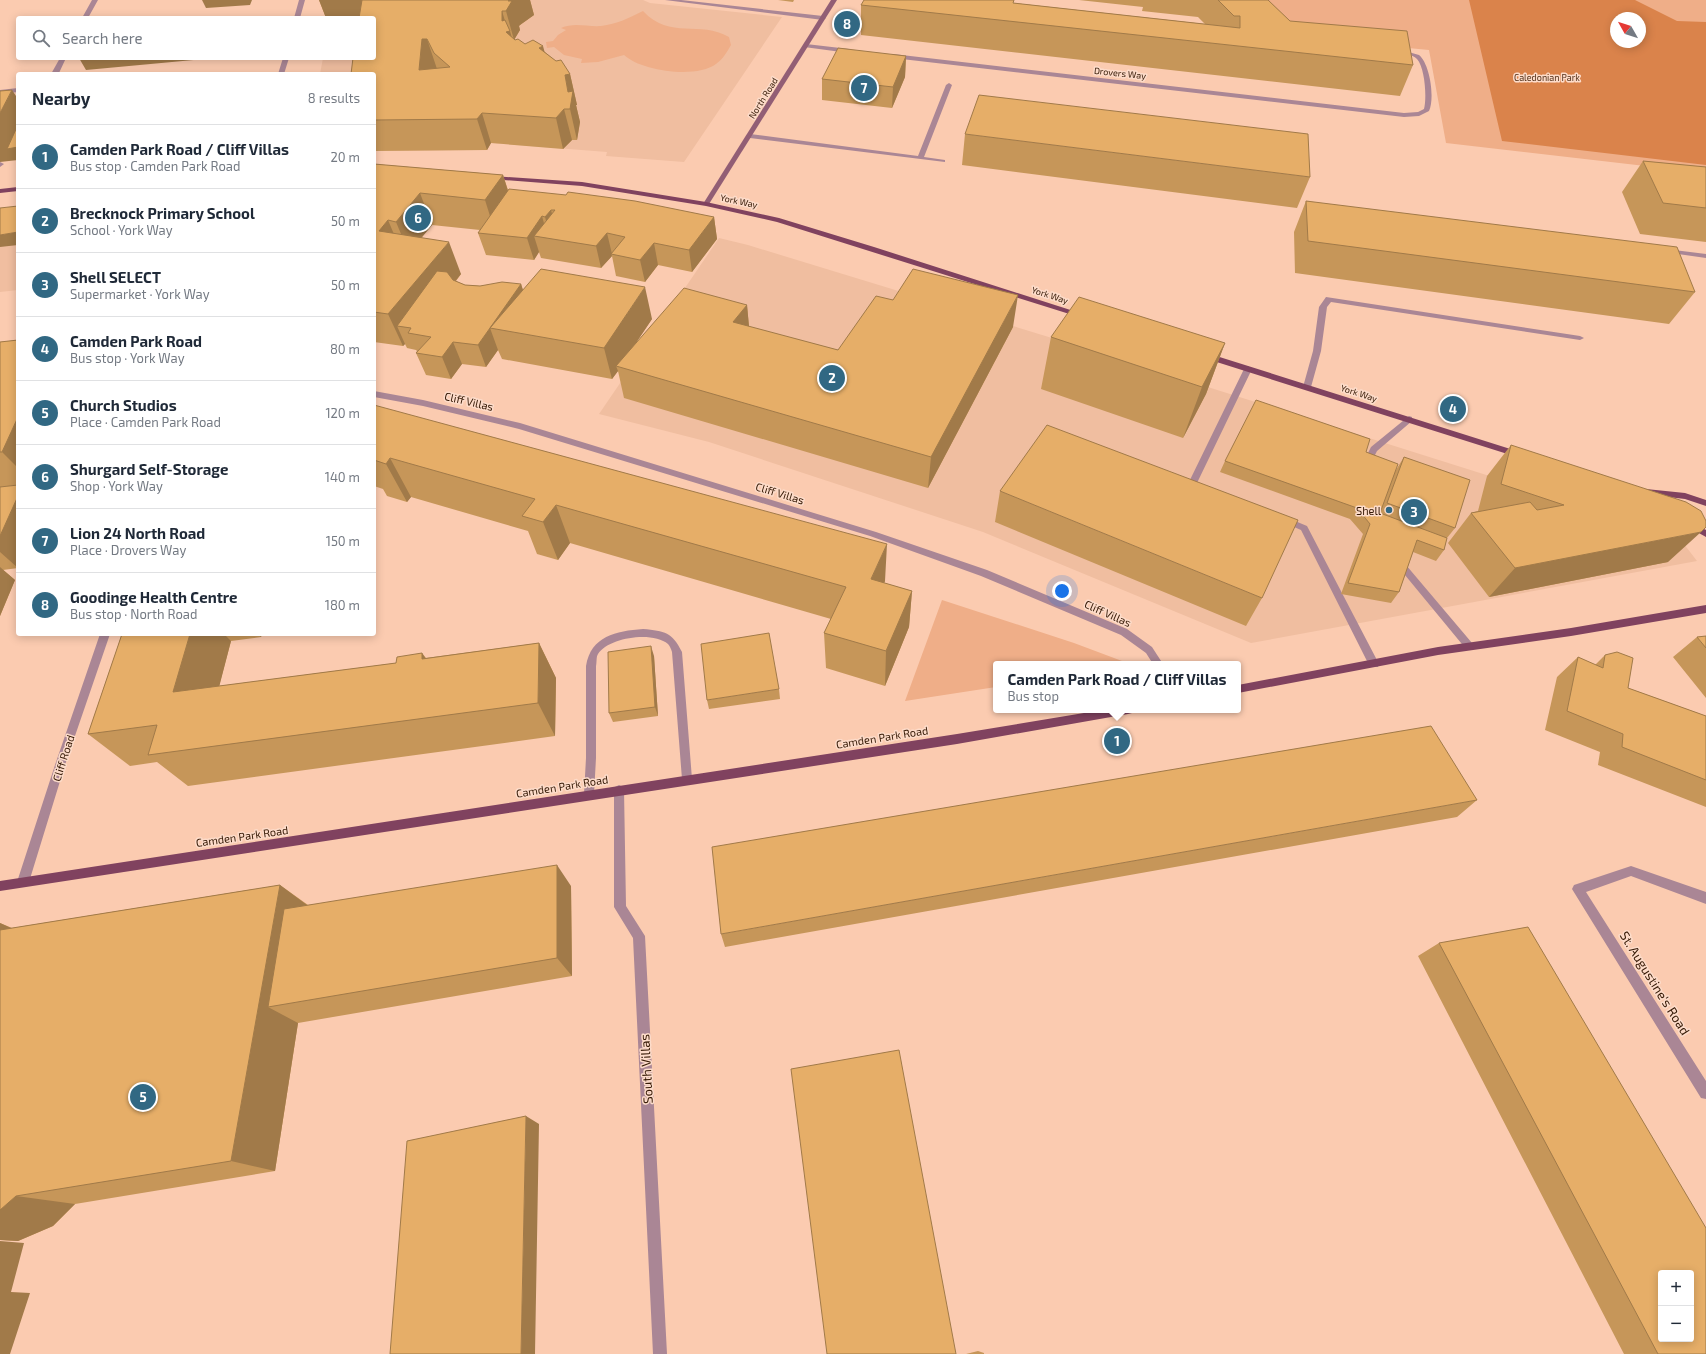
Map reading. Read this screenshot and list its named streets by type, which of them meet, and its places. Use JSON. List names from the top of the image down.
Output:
{
  "streets": {
    "main road": ["York Way", "Camden Park Road"],
    "street": [
      "Drovers Way",
      "North Road",
      "Cliff Villas",
      "Cliff Road",
      "St. Augustine's Road",
      "South Villas"
    ]
  },
  "crossings": [
    ["North Road", "York Way"],
    ["Camden Park Road", "Cliff Road"],
    ["Camden Park Road", "South Villas"]
  ],
  "parks": ["Caledonian Park"],
  "places": ["Shell"],
  "north": "top left",
  "page": {
    "pins": [
      "8",
      "7",
      "6",
      "2",
      "4",
      "3",
      "1",
      "5"
    ],
    "search": "Search here",
    "heading": ["Nearby", "8 results"],
    "list": [
      {
        "mark": "1",
        "name": "Camden Park Road / Cliff Villas",
        "note": "Bus stop · Camden Park Road",
        "value": "20 m"
      },
      {
        "mark": "2",
        "name": "Brecknock Primary School",
        "note": "School · York Way",
        "value": "50 m"
      },
      {
        "mark": "3",
        "name": "Shell SELECT",
        "note": "Supermarket · York Way",
        "value": "50 m"
      },
      {
        "mark": "4",
        "name": "Camden Park Road",
        "note": "Bus stop · York Way",
        "value": "80 m"
      },
      {
        "mark": "5",
        "name": "Church Studios",
        "note": "Place · Camden Park Road",
        "value": "120 m"
      },
      {
        "mark": "6",
        "name": "Shurgard Self-Storage",
        "note": "Shop · York Way",
        "value": "140 m"
      },
      {
        "mark": "7",
        "name": "Lion 24 North Road",
        "note": "Place · Drovers Way",
        "value": "150 m"
      },
      {
        "mark": "8",
        "name": "Goodinge Health Centre",
        "note": "Bus stop · North Road",
        "value": "180 m"
      }
    ],
    "popup": ["Camden Park Road / Cliff Villas", "Bus stop"],
    "map_buttons": ["+", "−"]
  }
}
